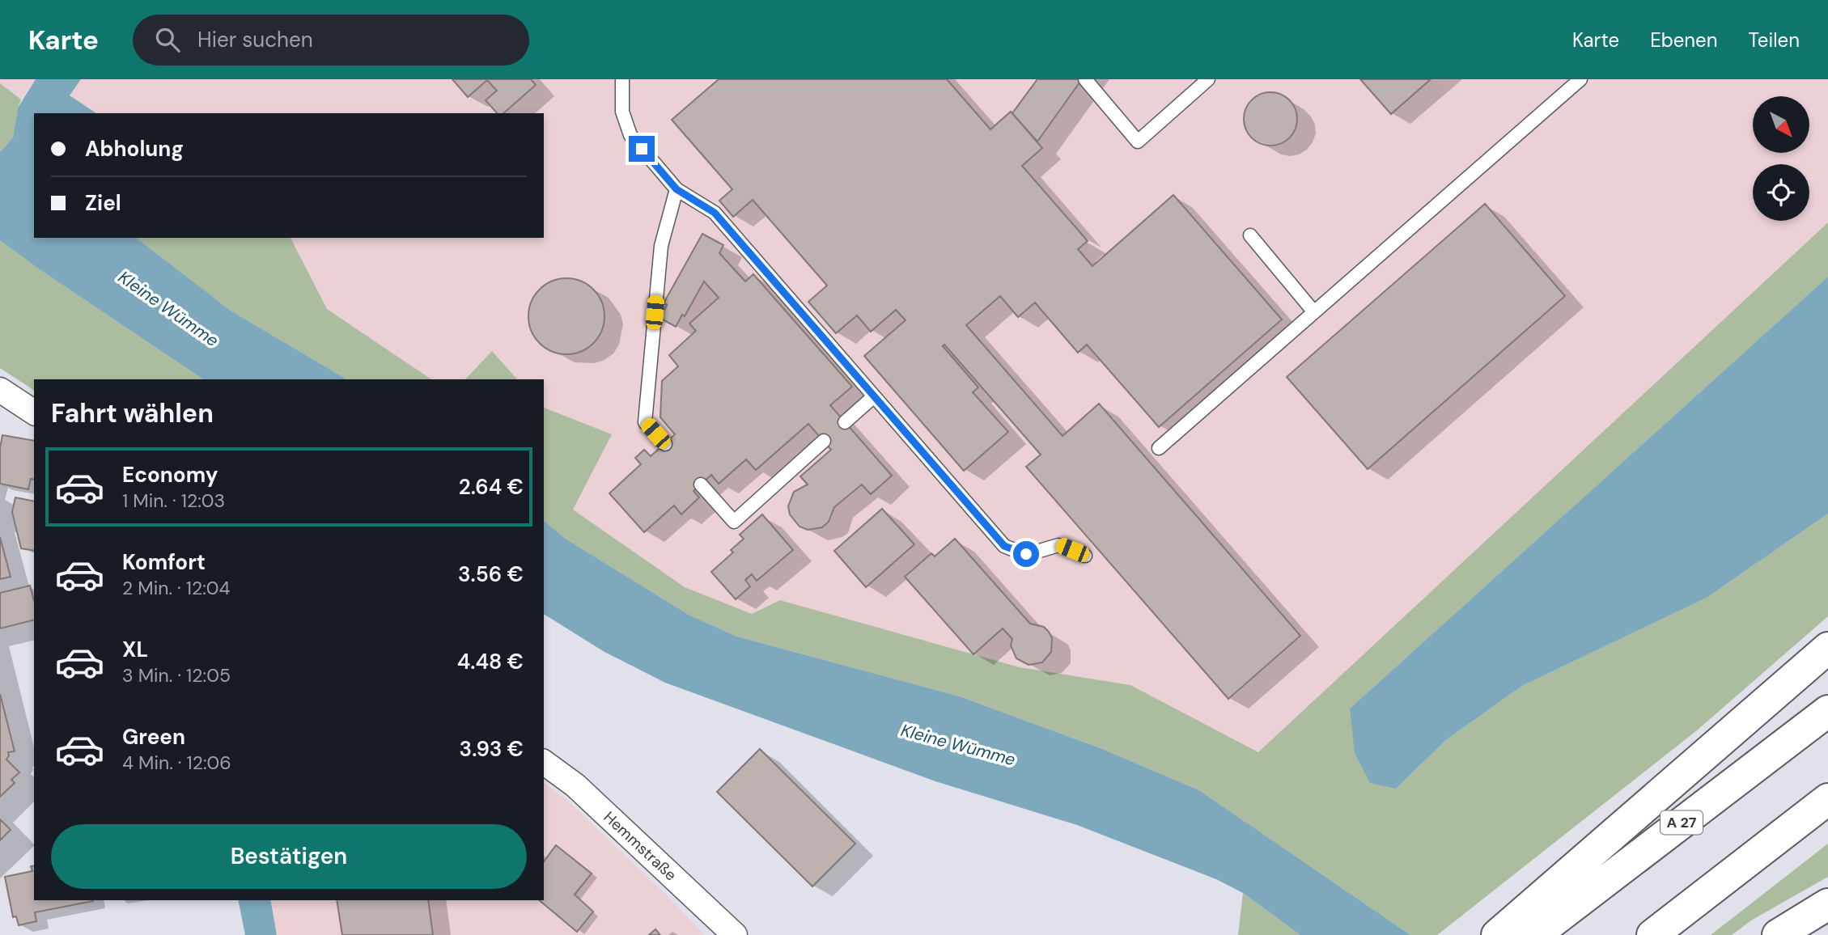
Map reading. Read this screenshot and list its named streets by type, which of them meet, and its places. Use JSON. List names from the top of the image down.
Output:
{
  "streets": {
    "highway": ["A 27"],
    "street": ["Hemmstraße"]
  },
  "water": ["Kleine Wümme"],
  "north": "bottom right",
  "page": {
    "header": "Karte",
    "search": "Hier suchen",
    "nav": ["Karte", "Ebenen", "Teilen"],
    "banner": ["Abholung", "Ziel"],
    "heading": "Fahrt wählen",
    "list": [
      {
        "name": "Economy",
        "note": "1 Min. · 12:03",
        "value": "2.64 €"
      },
      {
        "name": "Komfort",
        "note": "2 Min. · 12:04",
        "value": "3.56 €"
      },
      {
        "name": "XL",
        "note": "3 Min. · 12:05",
        "value": "4.48 €"
      },
      {
        "name": "Green",
        "note": "4 Min. · 12:06",
        "value": "3.93 €"
      }
    ],
    "buttons": "Bestätigen"
  }
}
